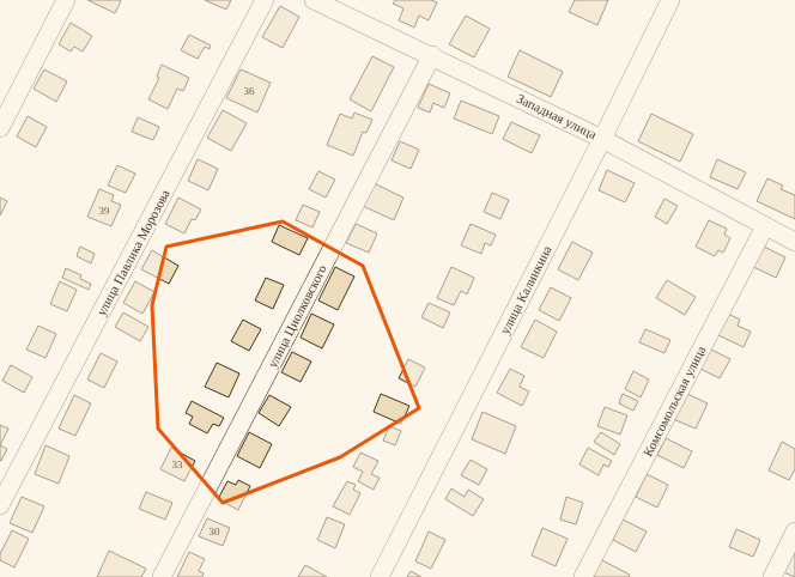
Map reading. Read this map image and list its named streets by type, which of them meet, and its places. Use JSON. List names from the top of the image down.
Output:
{
  "streets": {
    "street": [
      "Западная улица",
      "улица Павлика Морозова",
      "улица Калинкина",
      "улица Циолковского",
      "Комсомольская улица"
    ]
  },
  "crossings": [
    ["Западная улица", "улица Калинкина"],
    ["Западная улица", "улица Циолковского"],
    ["Западная улица", "Комсомольская улица"]
  ],
  "house_numbers": [
    "36",
    "39",
    "33",
    "30"
  ]
}
